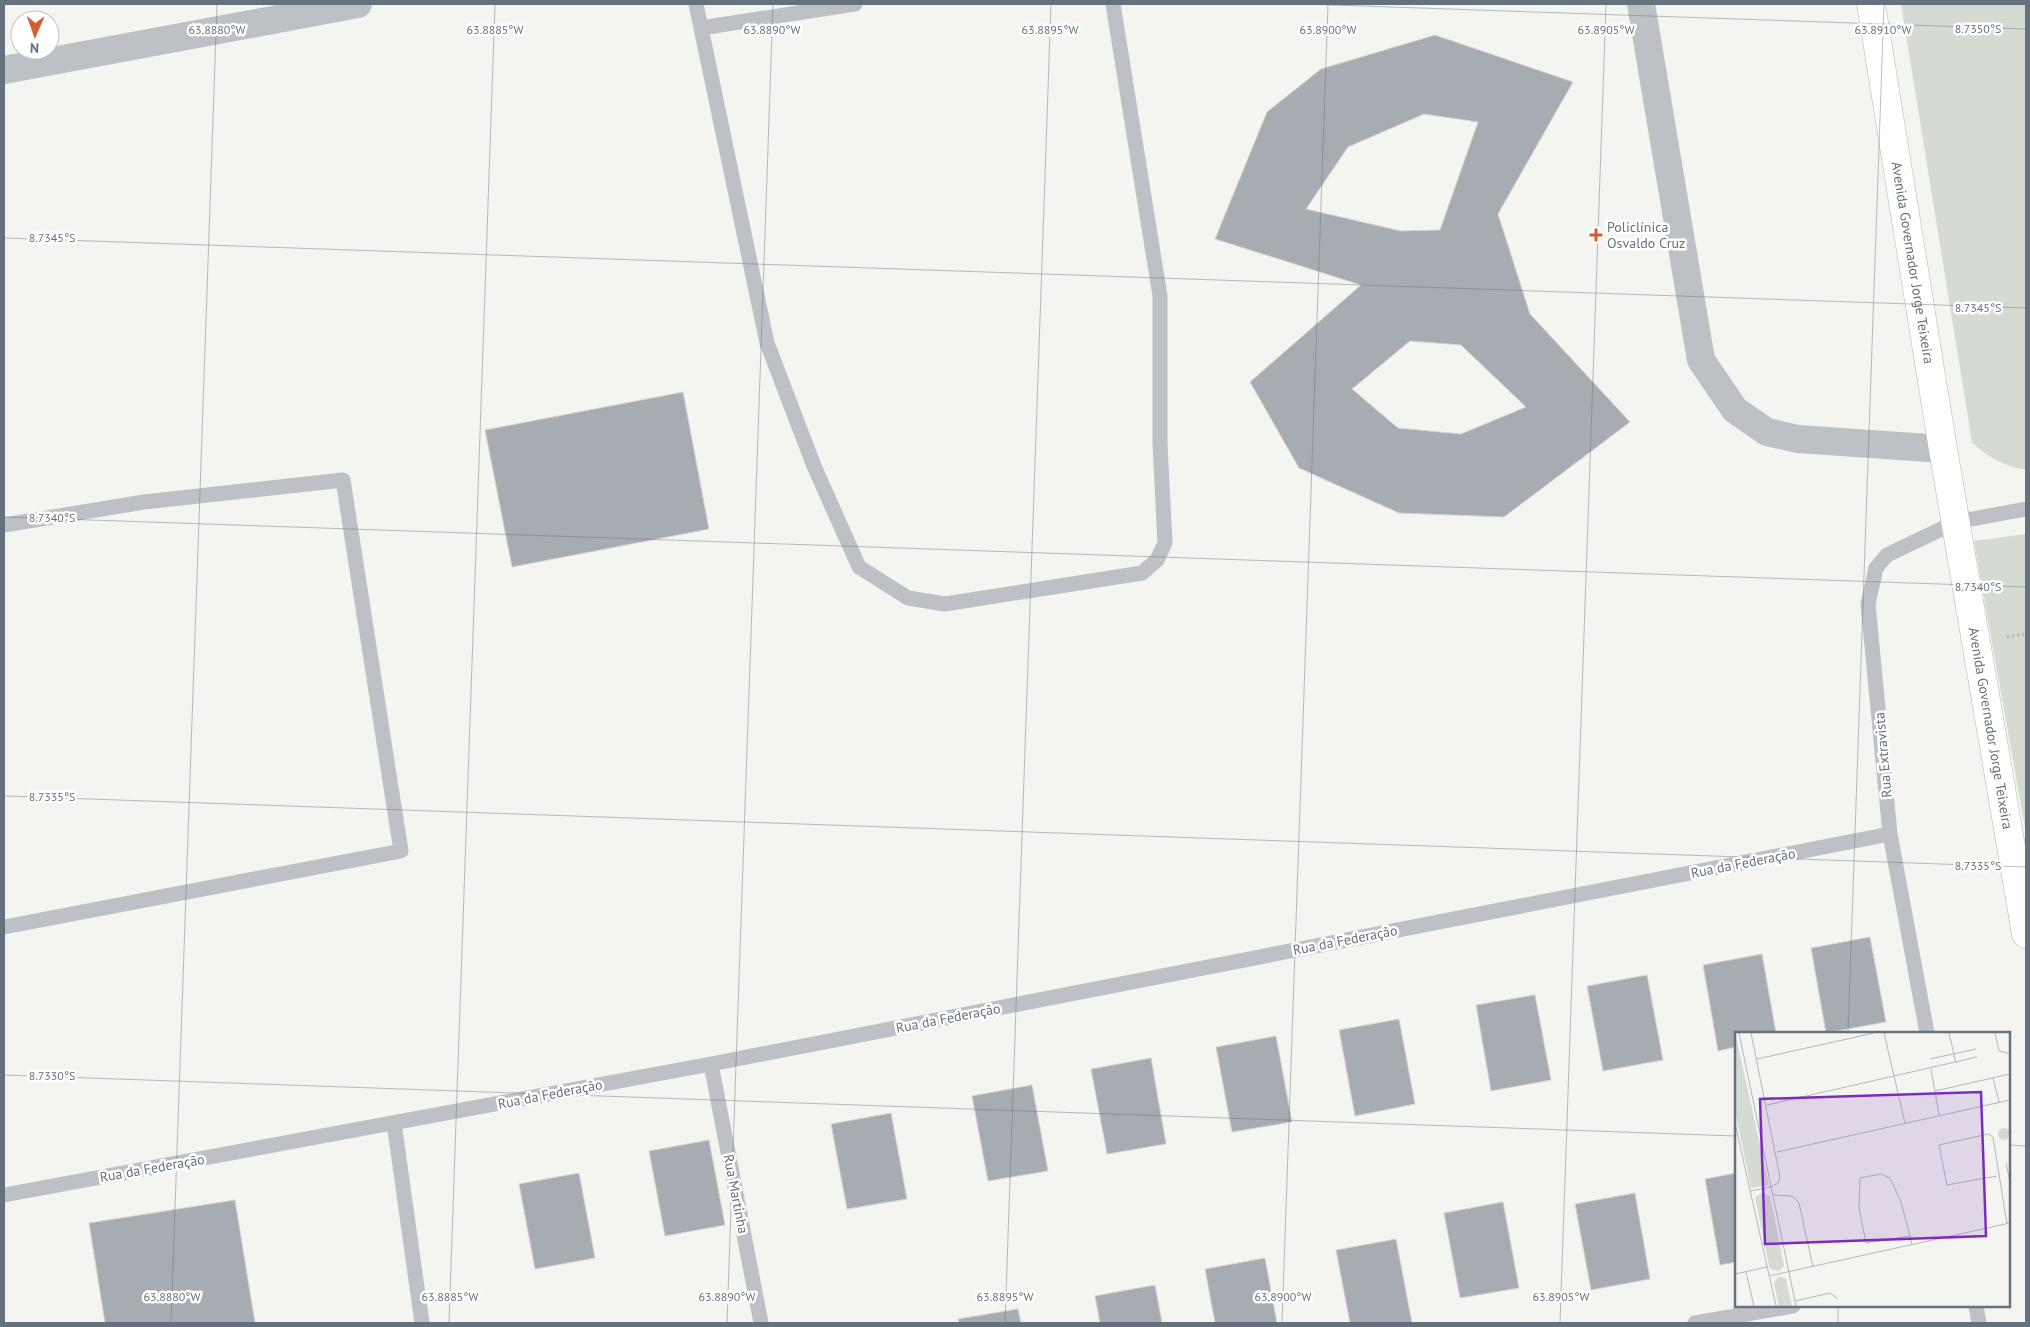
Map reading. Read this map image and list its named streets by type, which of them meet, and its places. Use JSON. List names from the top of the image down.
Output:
{
  "streets": {
    "main road": ["Avenida Governador Jorge Teixeira"],
    "lane": ["Rua Extravista", "Rua da Federação", "Rua Martinha"]
  },
  "crossings": [
    ["Avenida Governador Jorge Teixeira", "Rua Extravista"],
    ["Rua Extravista", "Rua da Federação"],
    ["Rua da Federação", "Rua Martinha"]
  ],
  "places": {
    "health": ["Policlínica Osvaldo Cruz"]
  },
  "north": "bottom",
  "coordinates": [
    "8.7350°S",
    "63.8880°W",
    "63.8885°W",
    "63.8890°W",
    "63.8895°W",
    "63.8900°W",
    "63.8905°W",
    "63.8910°W",
    "8.7345°S",
    "8.7340°S",
    "8.7335°S",
    "8.7330°S"
  ]
}
